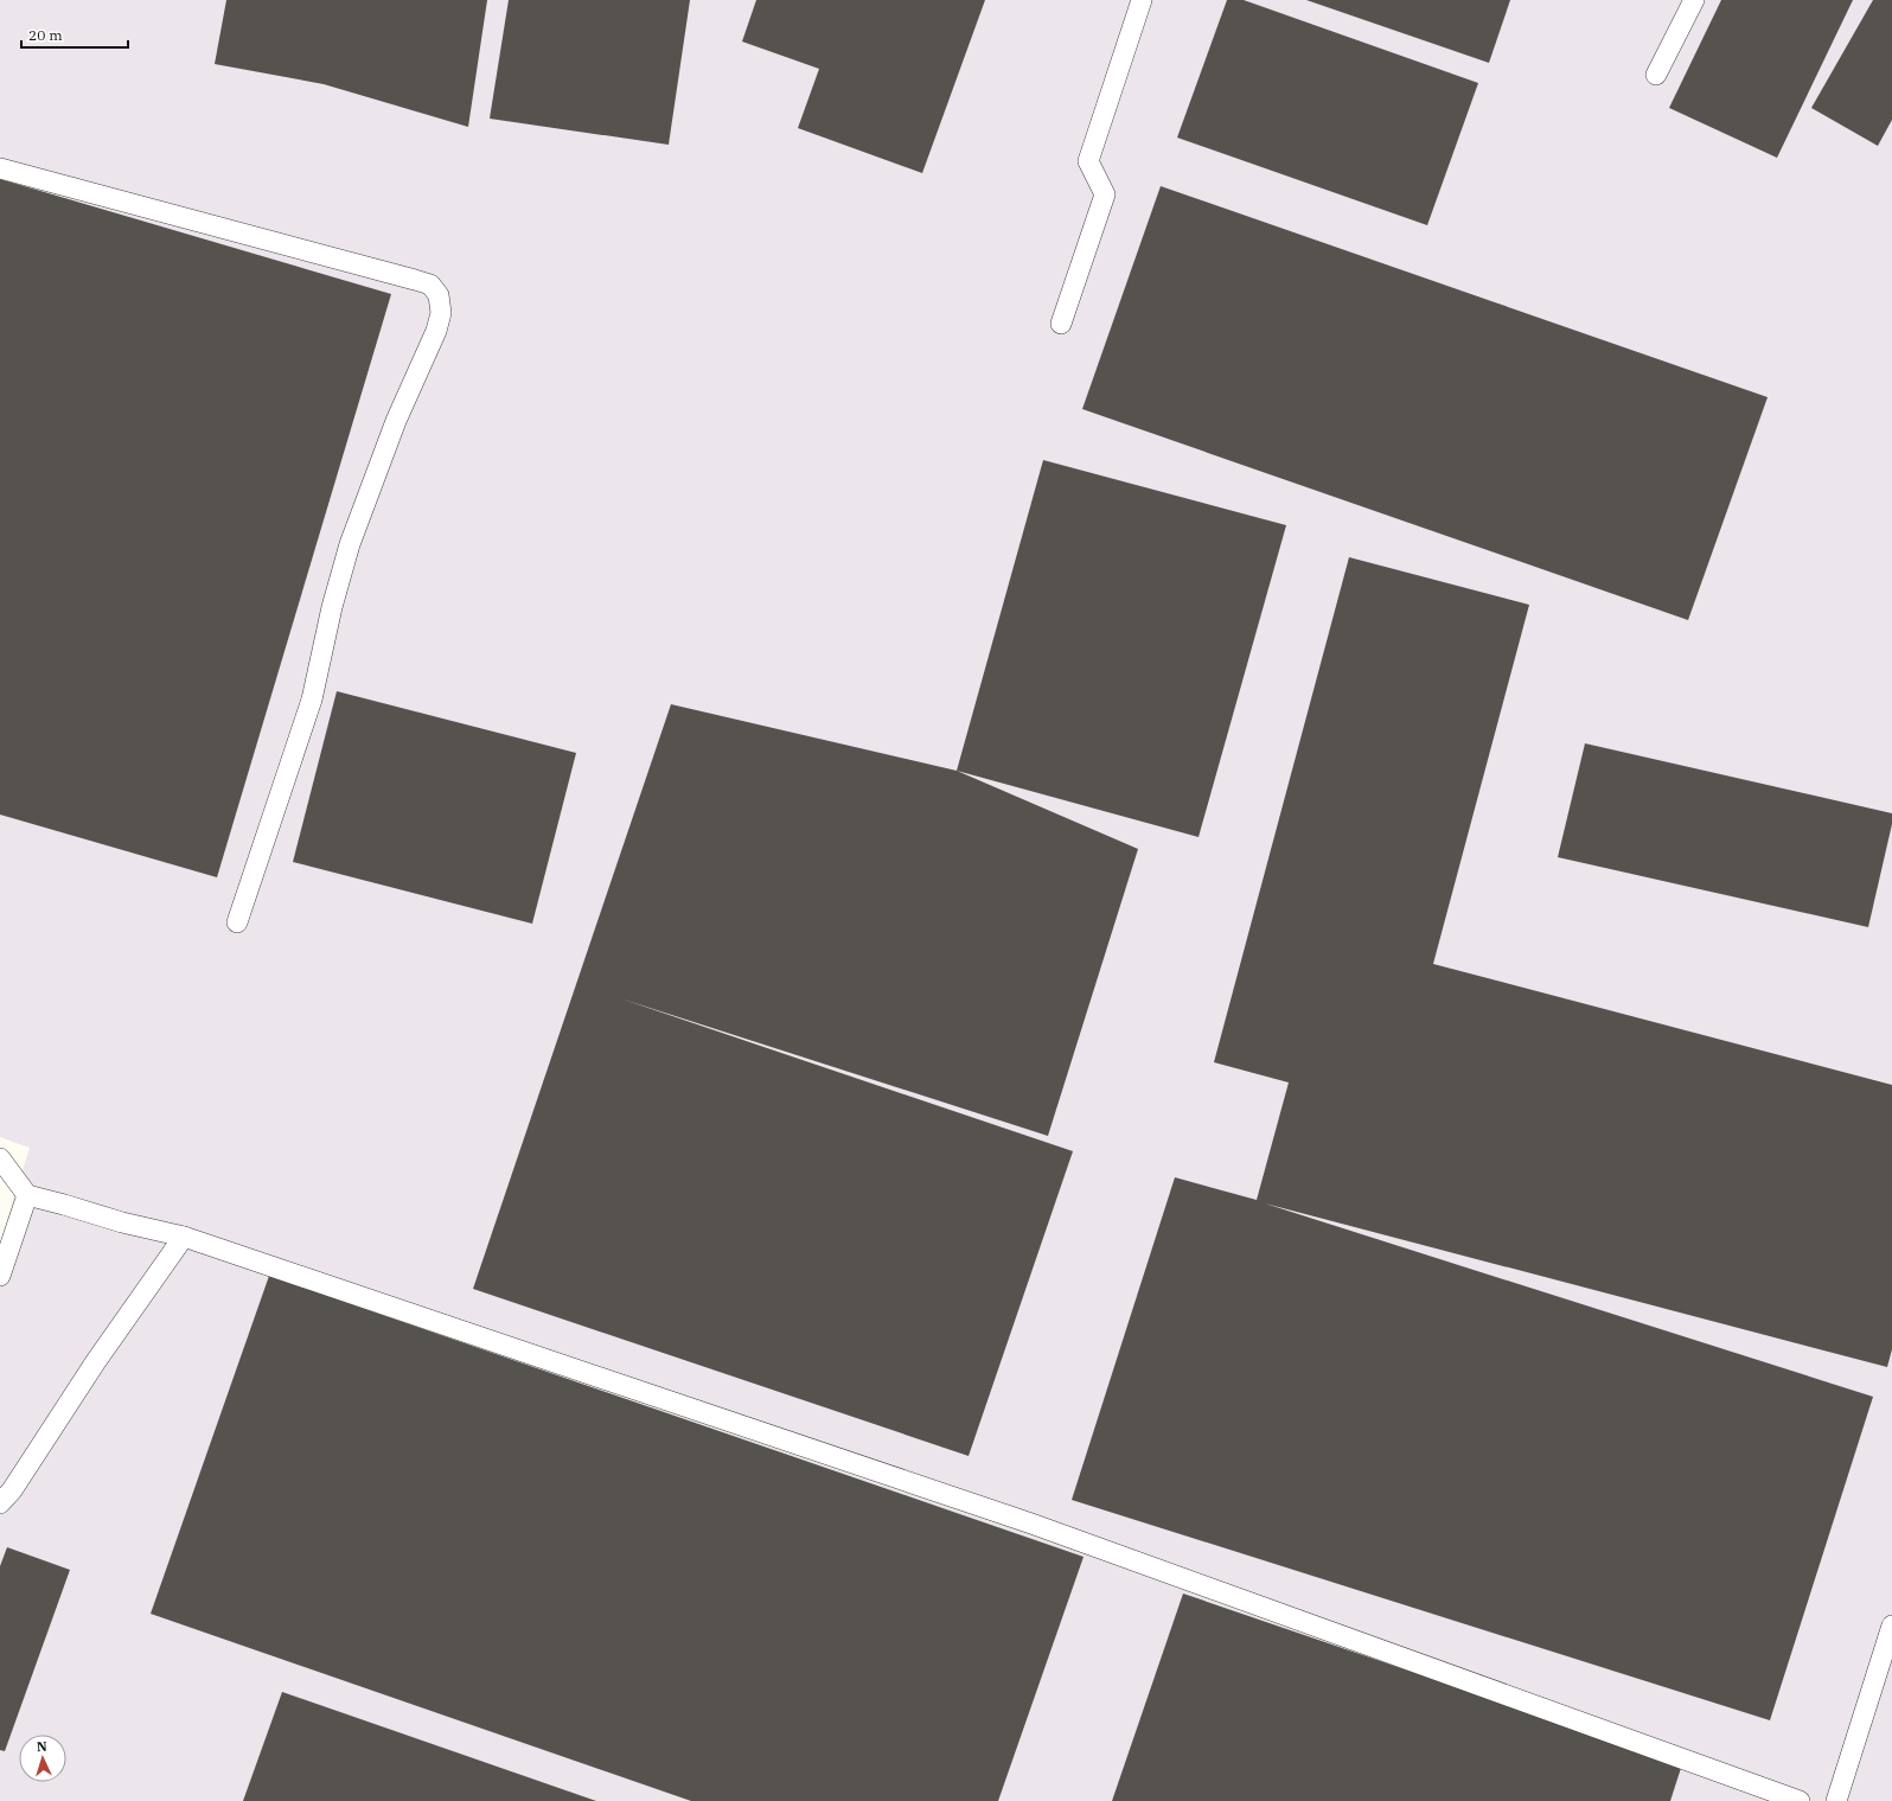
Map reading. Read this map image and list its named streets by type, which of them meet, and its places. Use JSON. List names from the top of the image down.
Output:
{
  "scale_bar": "20 m",
  "north": "top"
}
